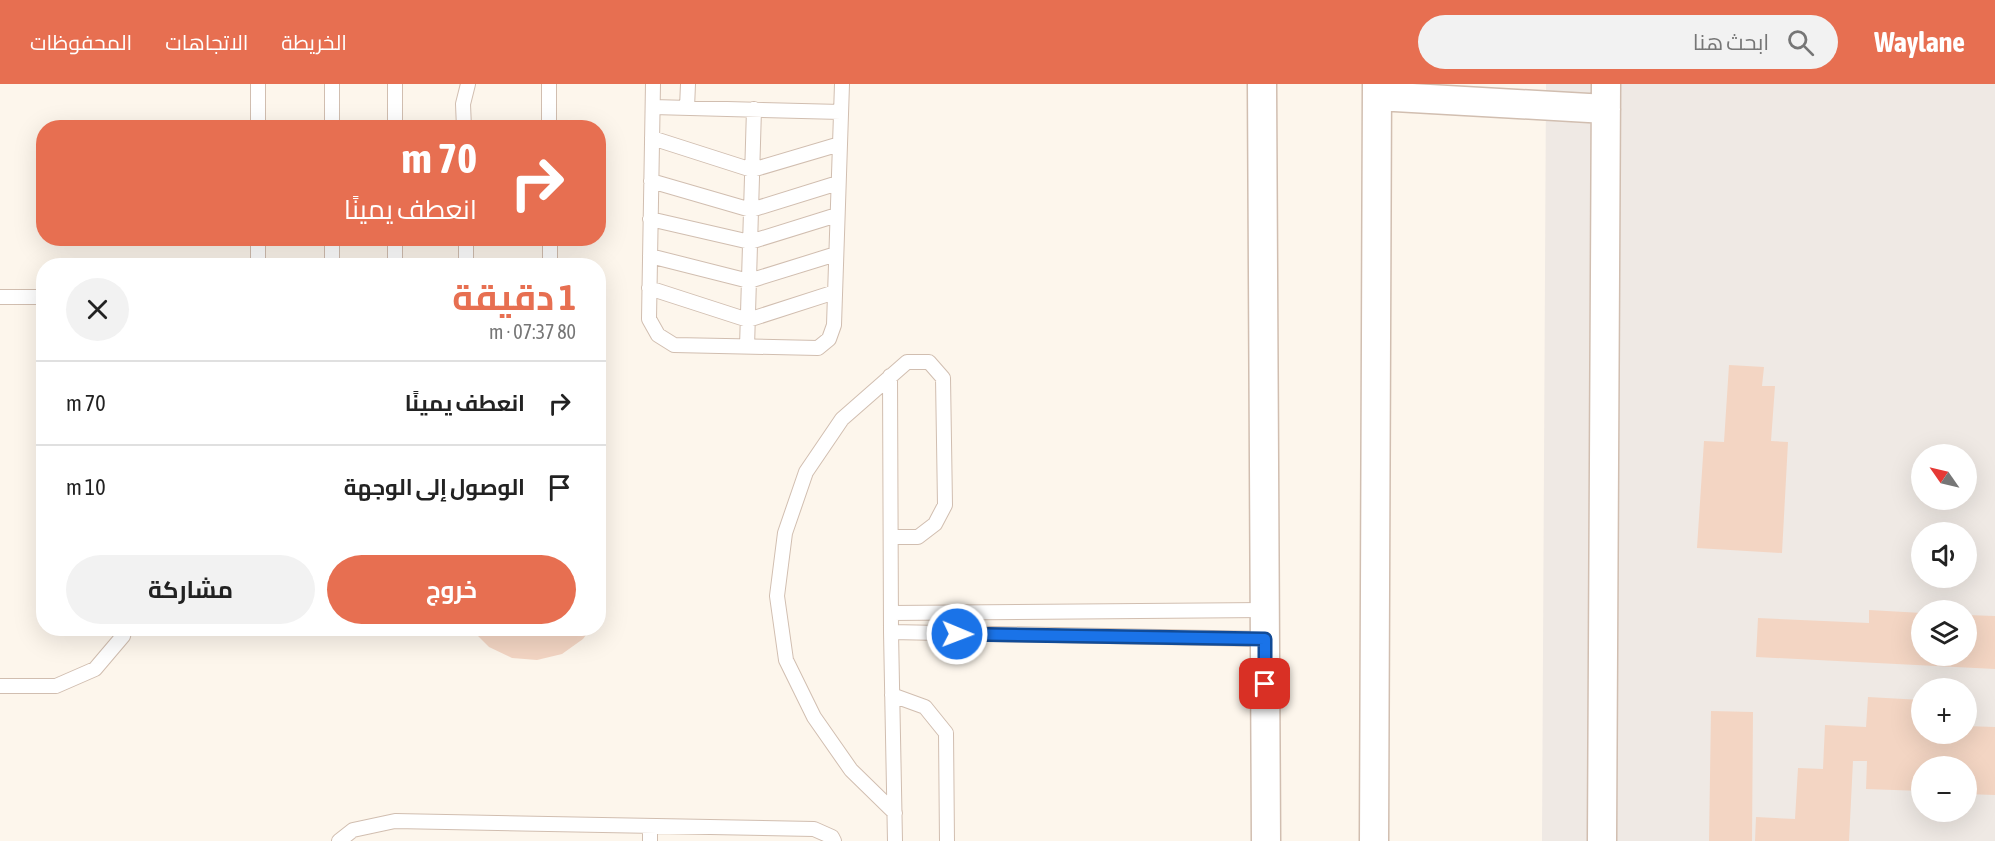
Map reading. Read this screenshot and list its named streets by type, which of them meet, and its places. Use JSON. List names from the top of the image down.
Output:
{
  "north": "top left",
  "page": {
    "header": "Waylane",
    "search": "ابحث هنا",
    "nav": ["الخريطة", "الاتجاهات", "المحفوظات"],
    "turn": ["70 m", "انعطف يمينًا"],
    "heading": ["1 دقيقة", "80 m · 07:37"],
    "list": [
      {
        "name": "انعطف يمينًا",
        "value": "70 m"
      },
      {
        "name": "الوصول إلى الوجهة",
        "value": "10 m"
      }
    ],
    "map_buttons": ["+", "−"],
    "buttons": ["خروج", "مشاركة"]
  }
}
